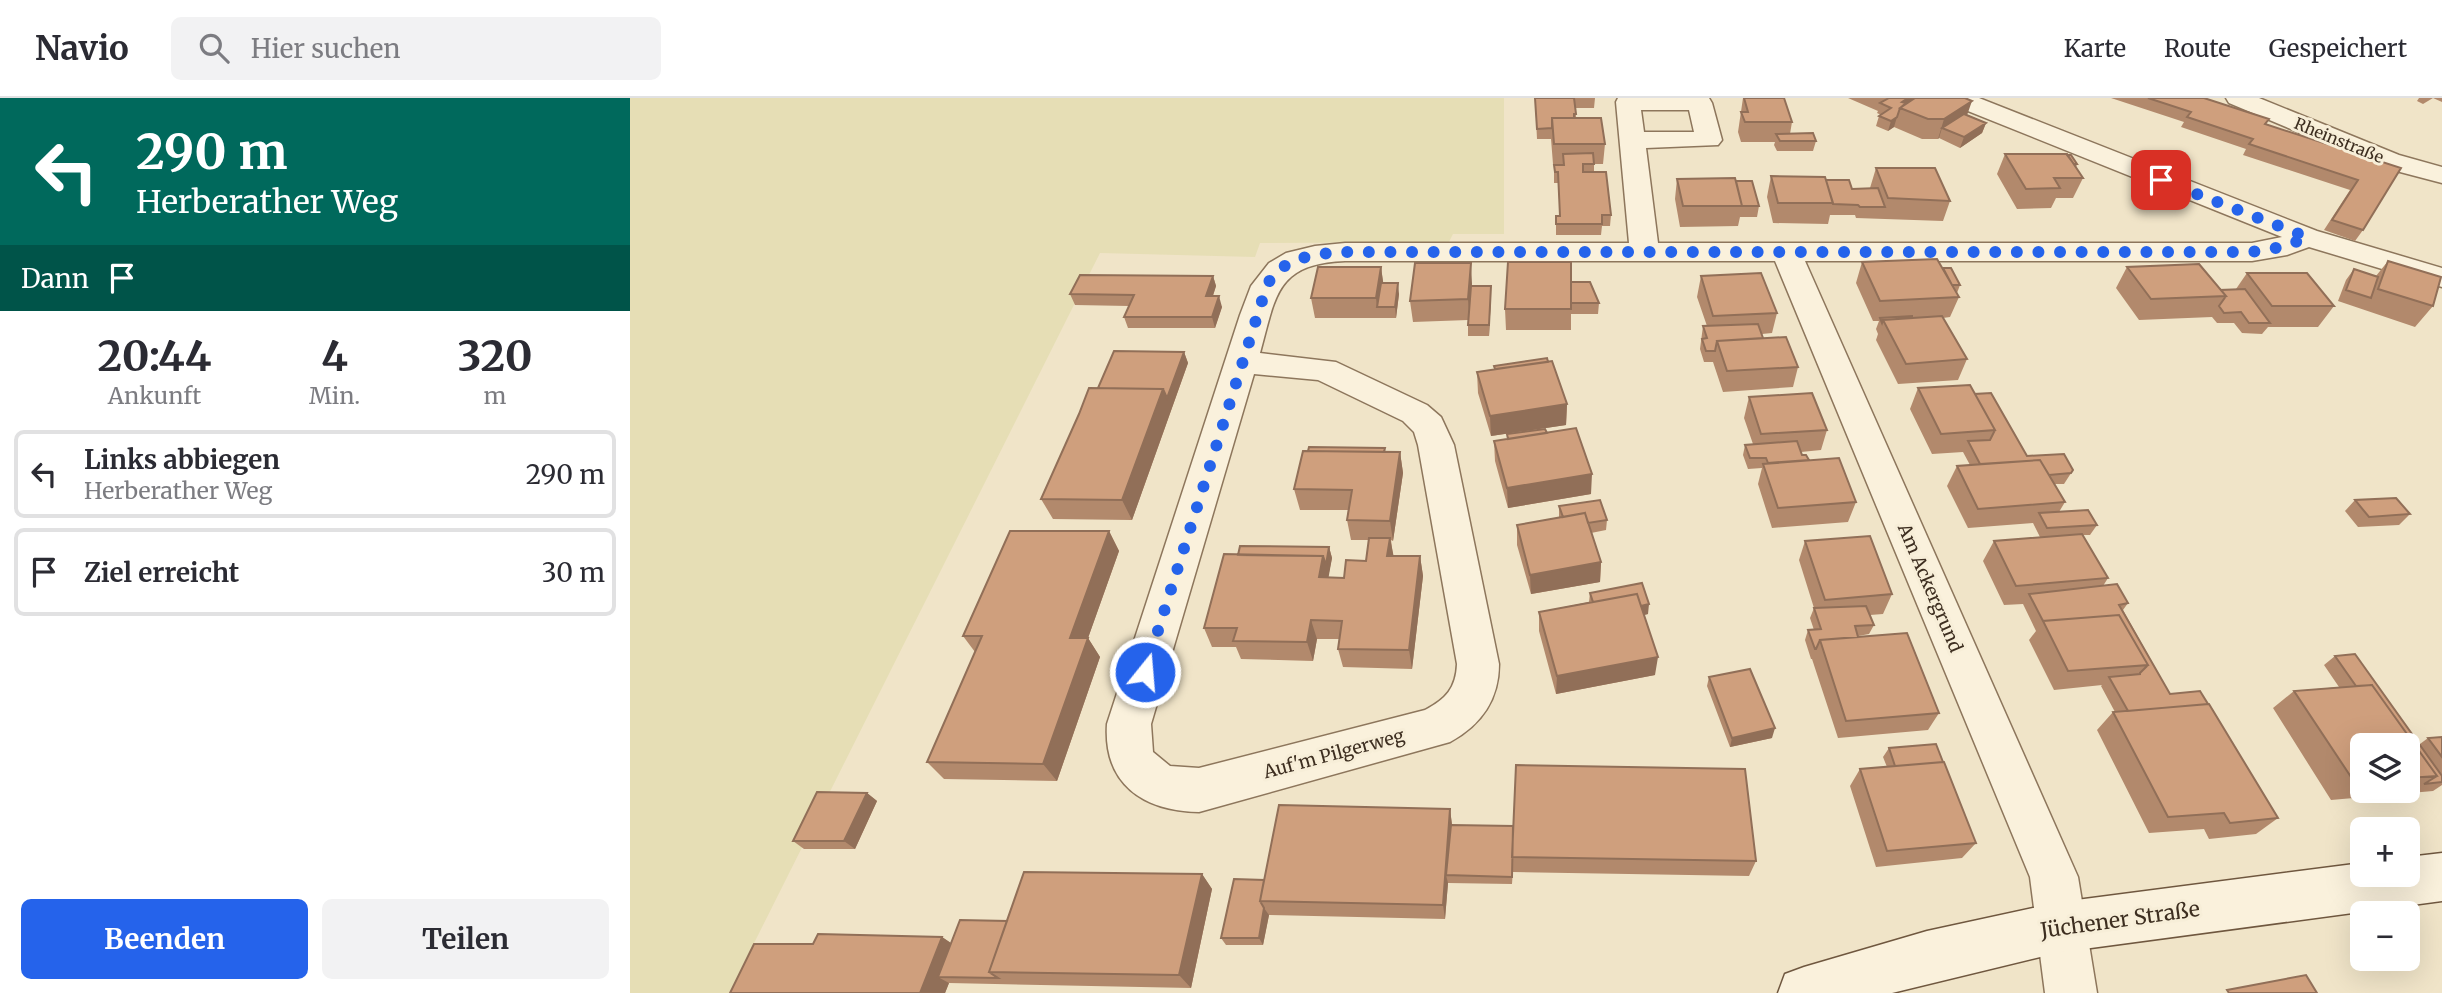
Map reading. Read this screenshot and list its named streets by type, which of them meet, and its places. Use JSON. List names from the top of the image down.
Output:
{
  "streets": {
    "street": [
      "Rheinstraße",
      "Am Ackergrund",
      "Auf'm Pilgerweg",
      "Jüchener Straße"
    ]
  },
  "crossings": [
    ["Am Ackergrund", "Auf'm Pilgerweg"],
    ["Am Ackergrund", "Jüchener Straße"]
  ],
  "page": {
    "header": "Navio",
    "search": "Hier suchen",
    "nav": ["Karte", "Route", "Gespeichert"],
    "turn": ["290 m", "Herberather Weg"],
    "then": "Dann",
    "eta": [
      "20:44",
      "Ankunft",
      "4",
      "Min.",
      "320",
      "m"
    ],
    "list": [
      {
        "name": "Links abbiegen",
        "note": "Herberather Weg",
        "value": "290 m"
      },
      {
        "name": "Ziel erreicht",
        "value": "30 m"
      }
    ],
    "map_buttons": ["+", "−"],
    "buttons": ["Beenden", "Teilen"]
  }
}
